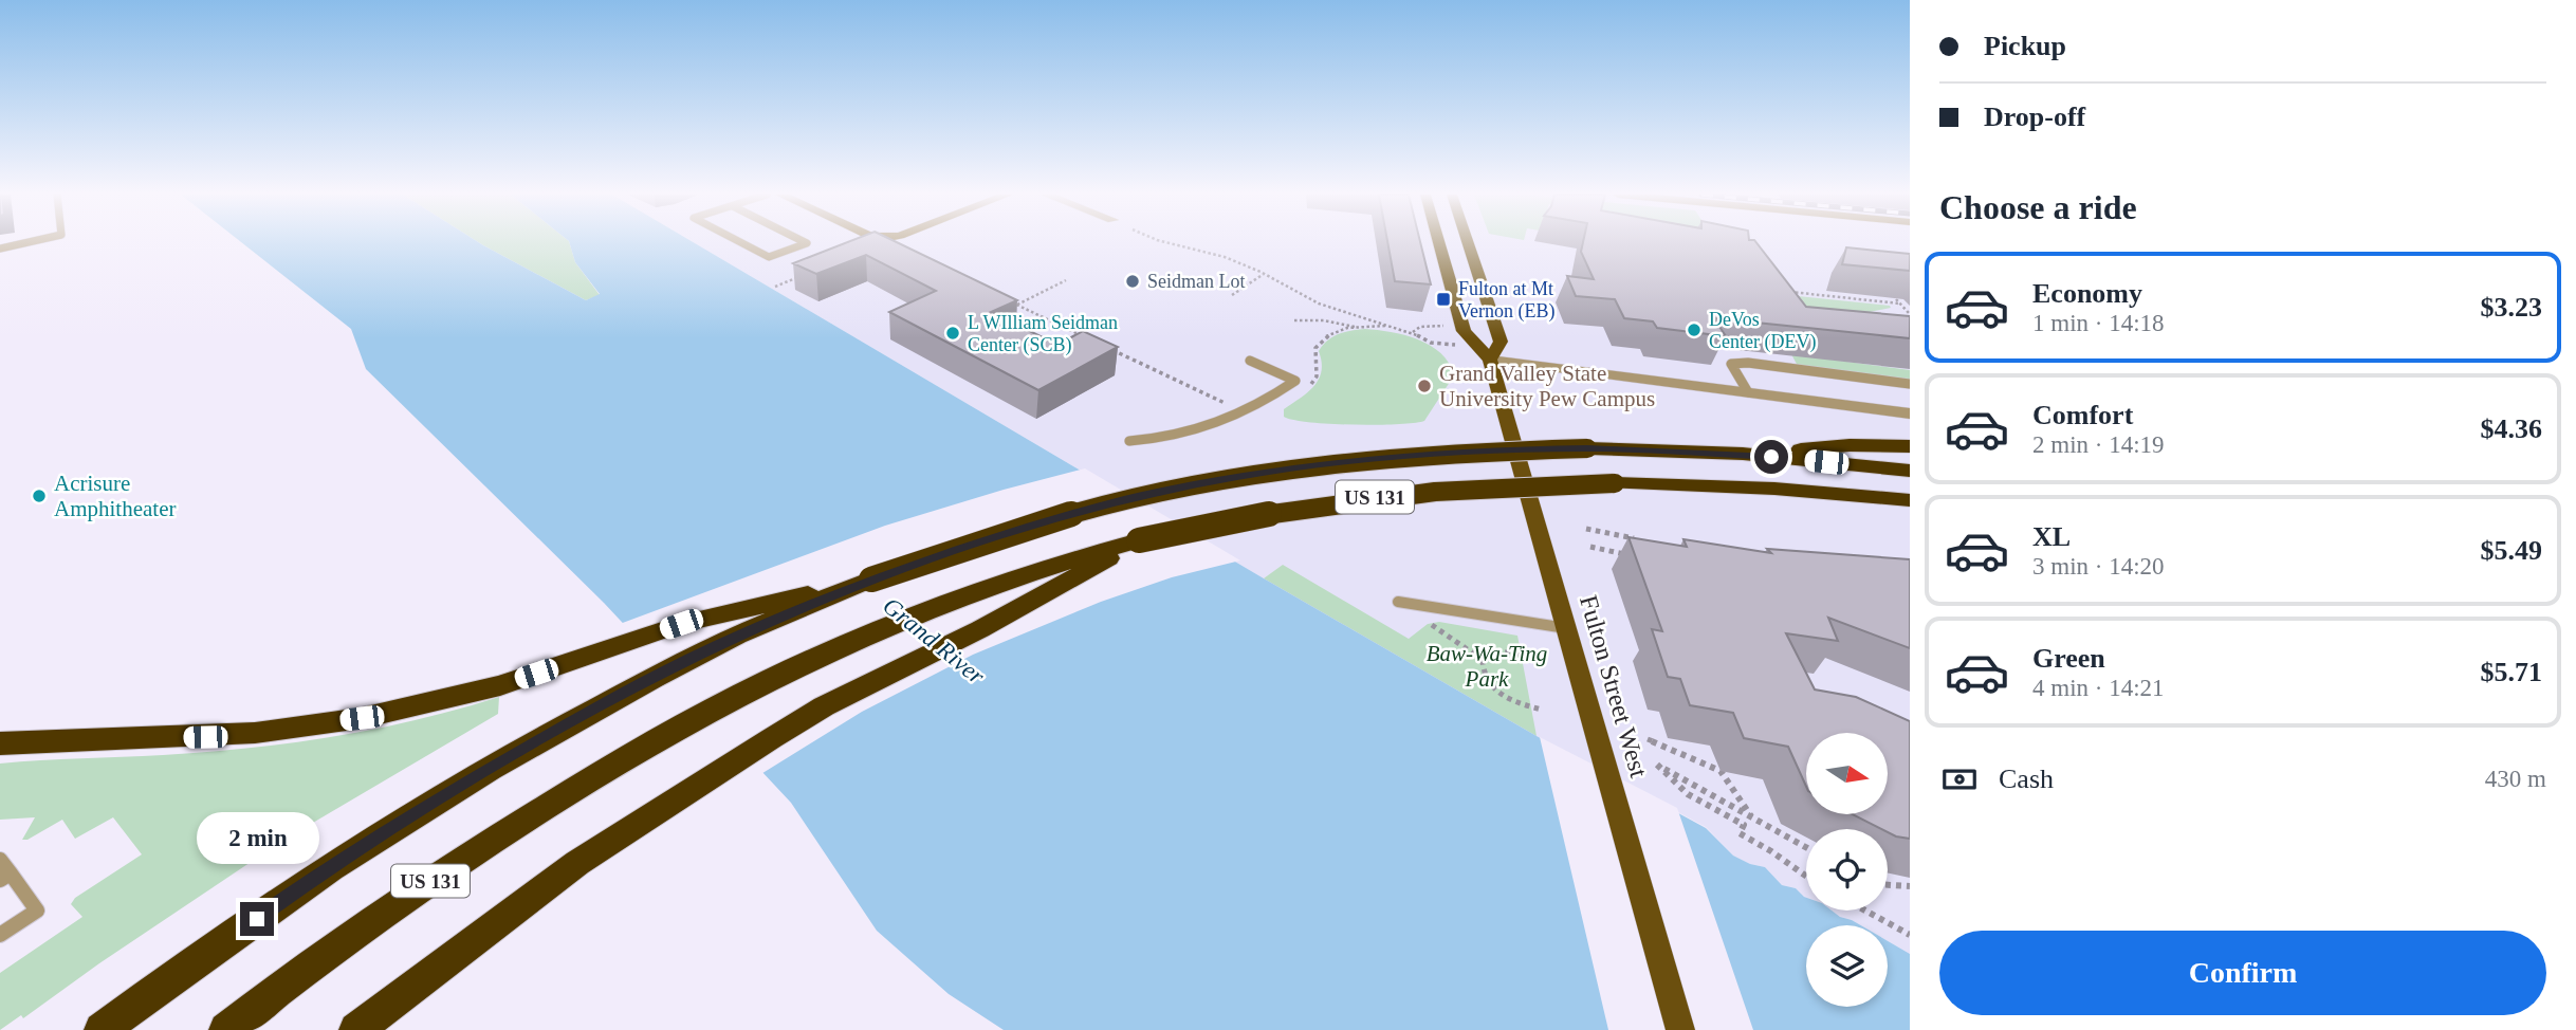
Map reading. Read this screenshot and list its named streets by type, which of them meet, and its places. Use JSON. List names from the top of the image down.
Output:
{
  "streets": {
    "highway": ["US 131"],
    "main road": ["Fulton Street West"]
  },
  "water": ["Grand River"],
  "parks": ["Baw-Wa-Ting Park"],
  "places": {
    "other": [
      "Seidman Lot",
      "DeVos Center (DEV)",
      "L WIlliam Seidman Center (SCB)",
      "Grand Valley State University Pew Campus",
      "Acrisure Amphitheater"
    ],
    "transit": ["Fulton at Mt Vernon (EB)"]
  },
  "north": "right",
  "page": {
    "banner": ["Pickup", "Drop-off"],
    "heading": "Choose a ride",
    "list": [
      {
        "name": "Economy",
        "note": "1 min · 14:18",
        "value": "$3.23"
      },
      {
        "name": "Comfort",
        "note": "2 min · 14:19",
        "value": "$4.36"
      },
      {
        "name": "XL",
        "note": "3 min · 14:20",
        "value": "$5.49"
      },
      {
        "name": "Green",
        "note": "4 min · 14:21",
        "value": "$5.71"
      }
    ],
    "pay": ["Cash", "430 m"],
    "bubble": "2 min",
    "buttons": "Confirm"
  }
}
